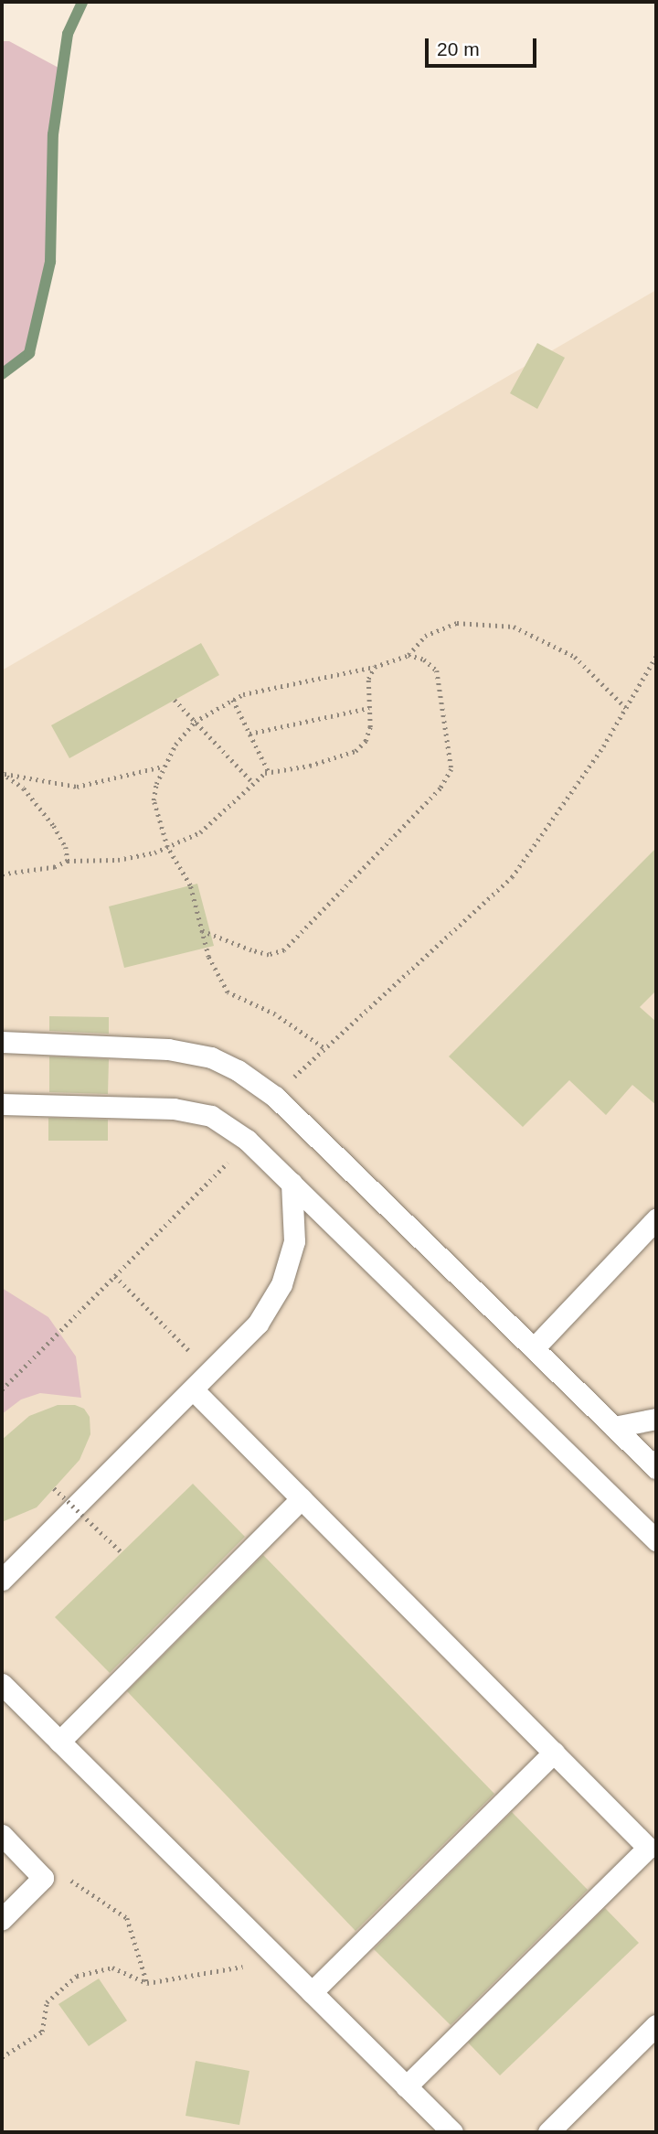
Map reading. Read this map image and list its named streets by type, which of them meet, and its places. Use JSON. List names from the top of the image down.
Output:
{
  "scale_bar": "20 m"
}
